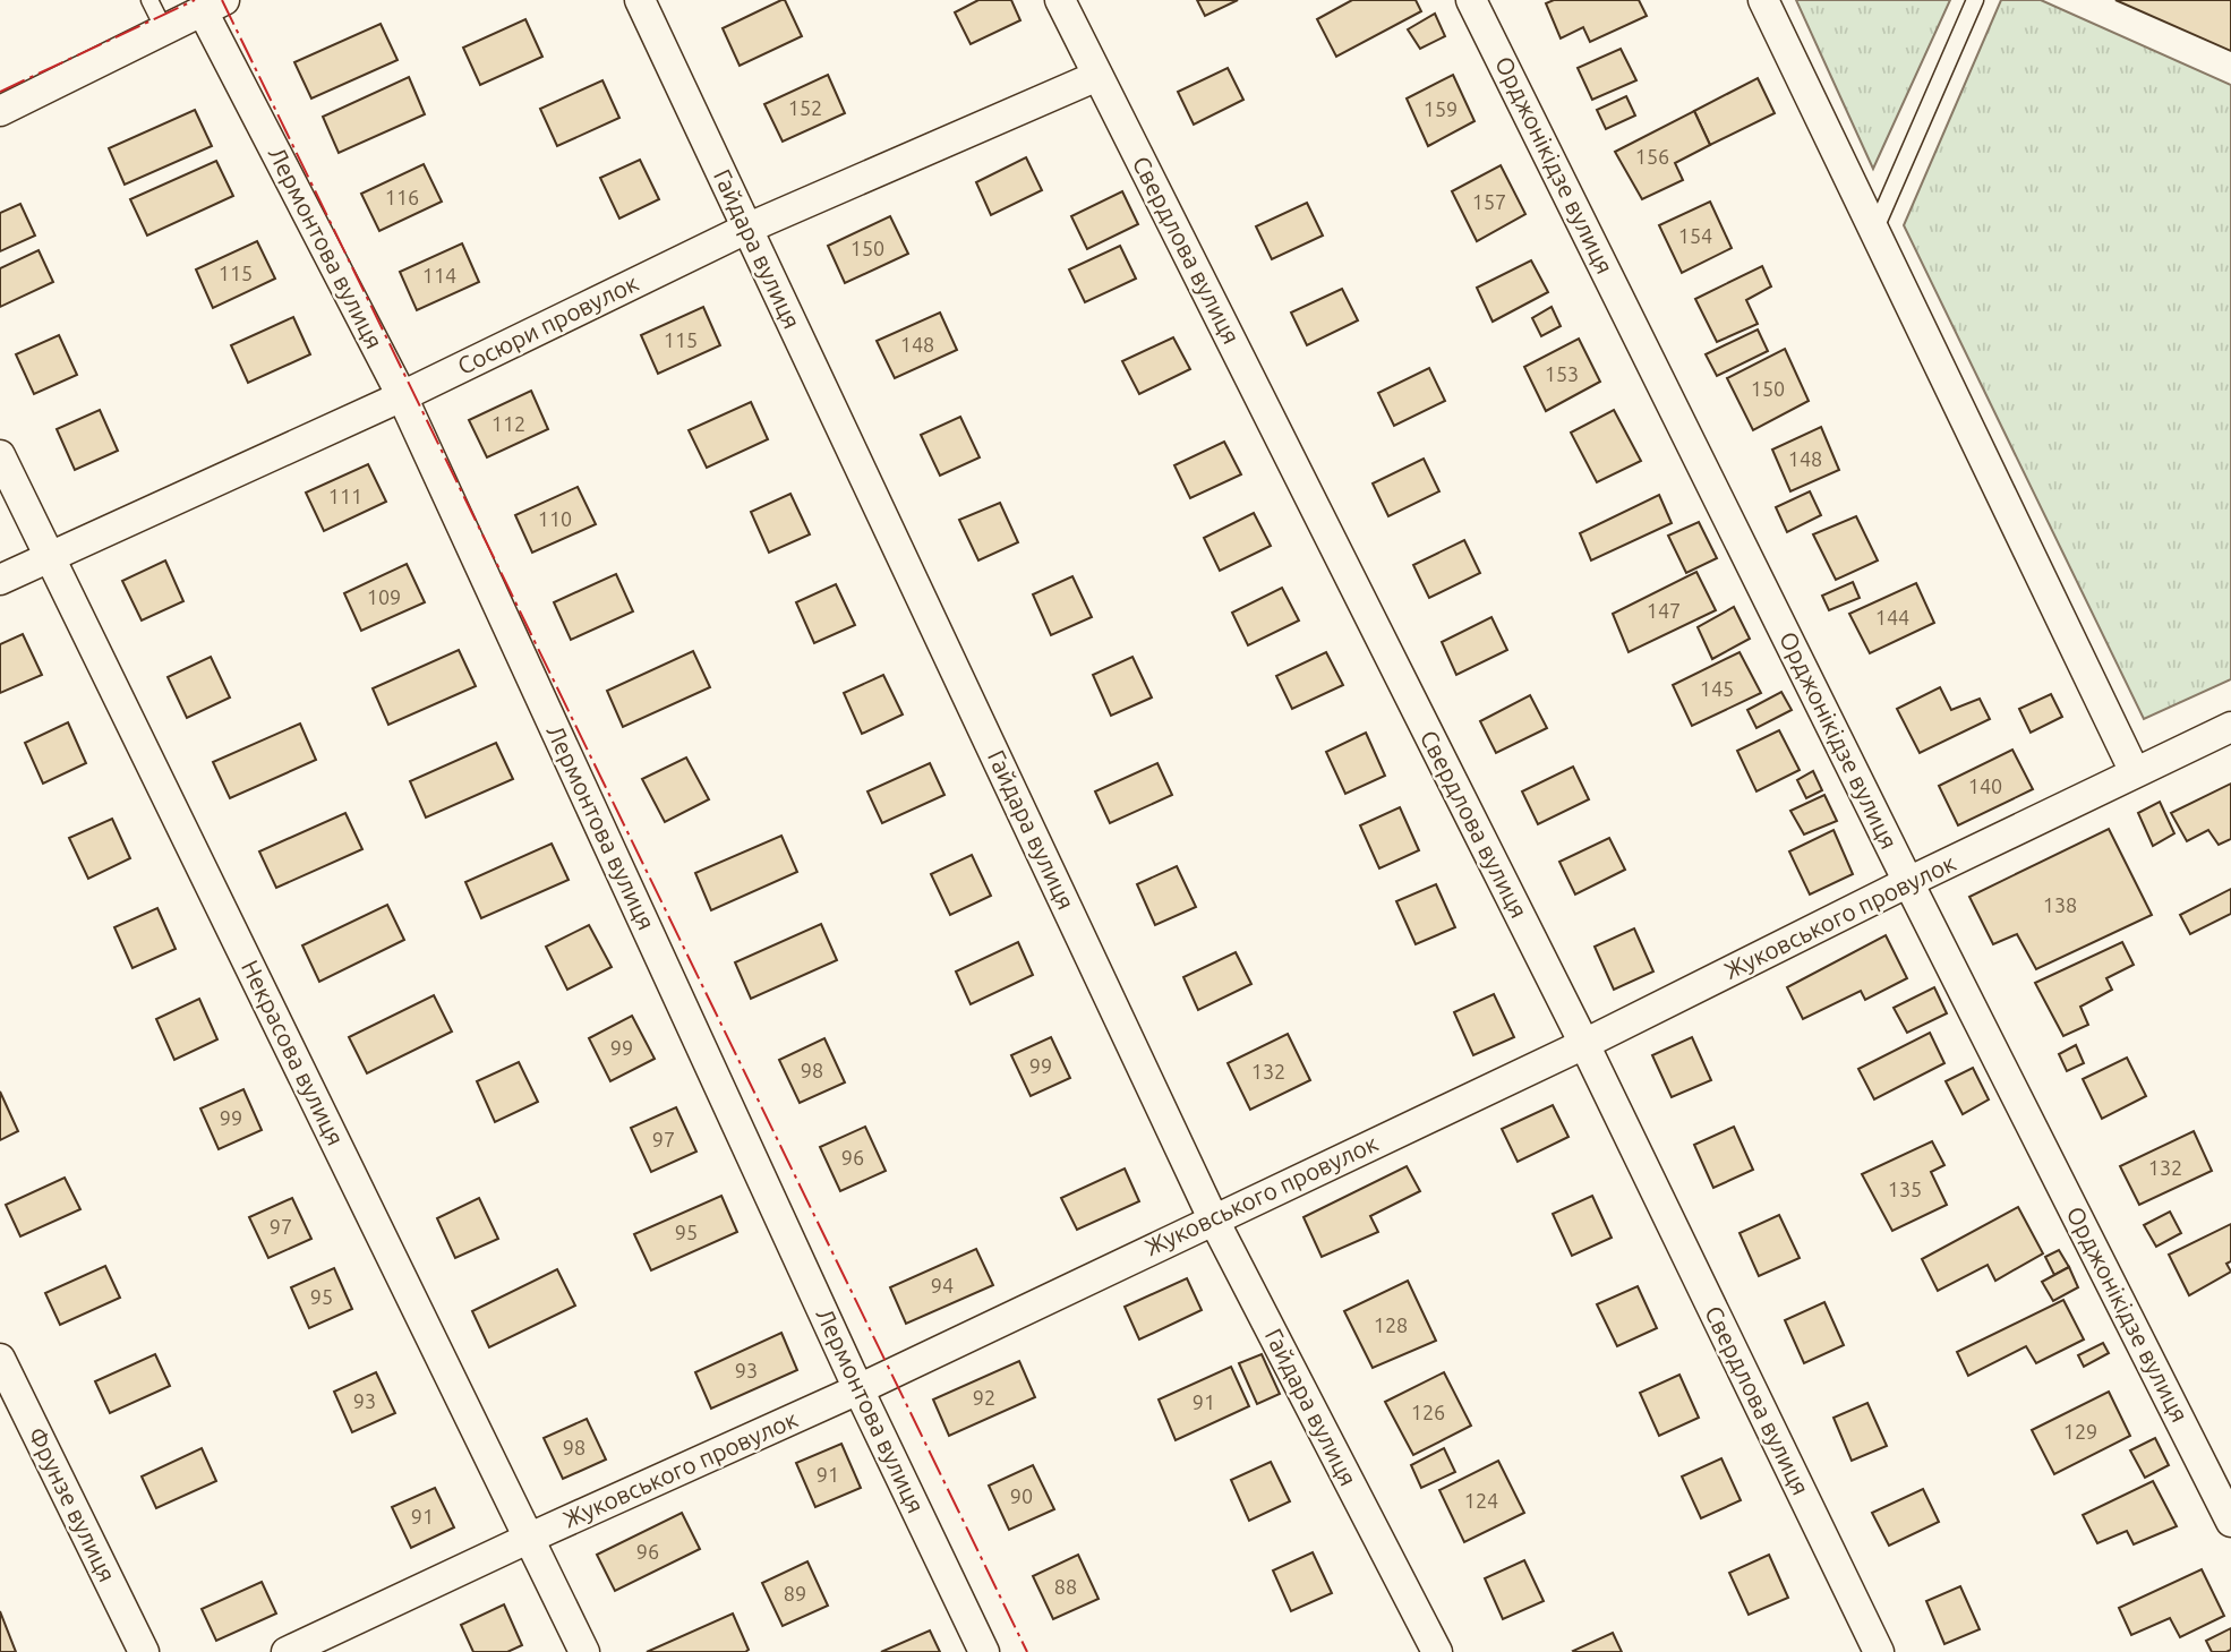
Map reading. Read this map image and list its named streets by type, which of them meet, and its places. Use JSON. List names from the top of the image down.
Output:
{
  "streets": {
    "street": [
      "Орджонікідзе вулиця",
      "Лермонтова вулиця",
      "Гайдара вулиця",
      "Свердлова вулиця",
      "Сосюри провулок",
      "Жуковського провулок",
      "Некрасова вулиця",
      "Фрунзе вулиця"
    ]
  },
  "crossings": [
    ["Орджонікідзе вулиця", "Жуковського провулок"],
    ["Лермонтова вулиця", "Сосюри провулок"],
    ["Лермонтова вулиця", "Жуковського провулок"],
    ["Гайдара вулиця", "Сосюри провулок"],
    ["Гайдара вулиця", "Жуковського провулок"],
    ["Свердлова вулиця", "Сосюри провулок"],
    ["Свердлова вулиця", "Жуковського провулок"],
    ["Сосюри провулок", "Некрасова вулиця"],
    ["Жуковського провулок", "Некрасова вулиця"]
  ],
  "house_numbers": [
    "152",
    "159",
    "156",
    "116",
    "157",
    "154",
    "150",
    "115",
    "114",
    "115",
    "148",
    "153",
    "150",
    "112",
    "148",
    "111",
    "110",
    "109",
    "147",
    "144",
    "145",
    "140",
    "138",
    "99",
    "99",
    "98",
    "132",
    "99",
    "97",
    "96",
    "132",
    "135",
    "97",
    "95",
    "94",
    "95",
    "128",
    "93",
    "92",
    "93",
    "91",
    "126",
    "129",
    "98",
    "91",
    "90",
    "124",
    "91",
    "96",
    "88",
    "89"
  ]
}
